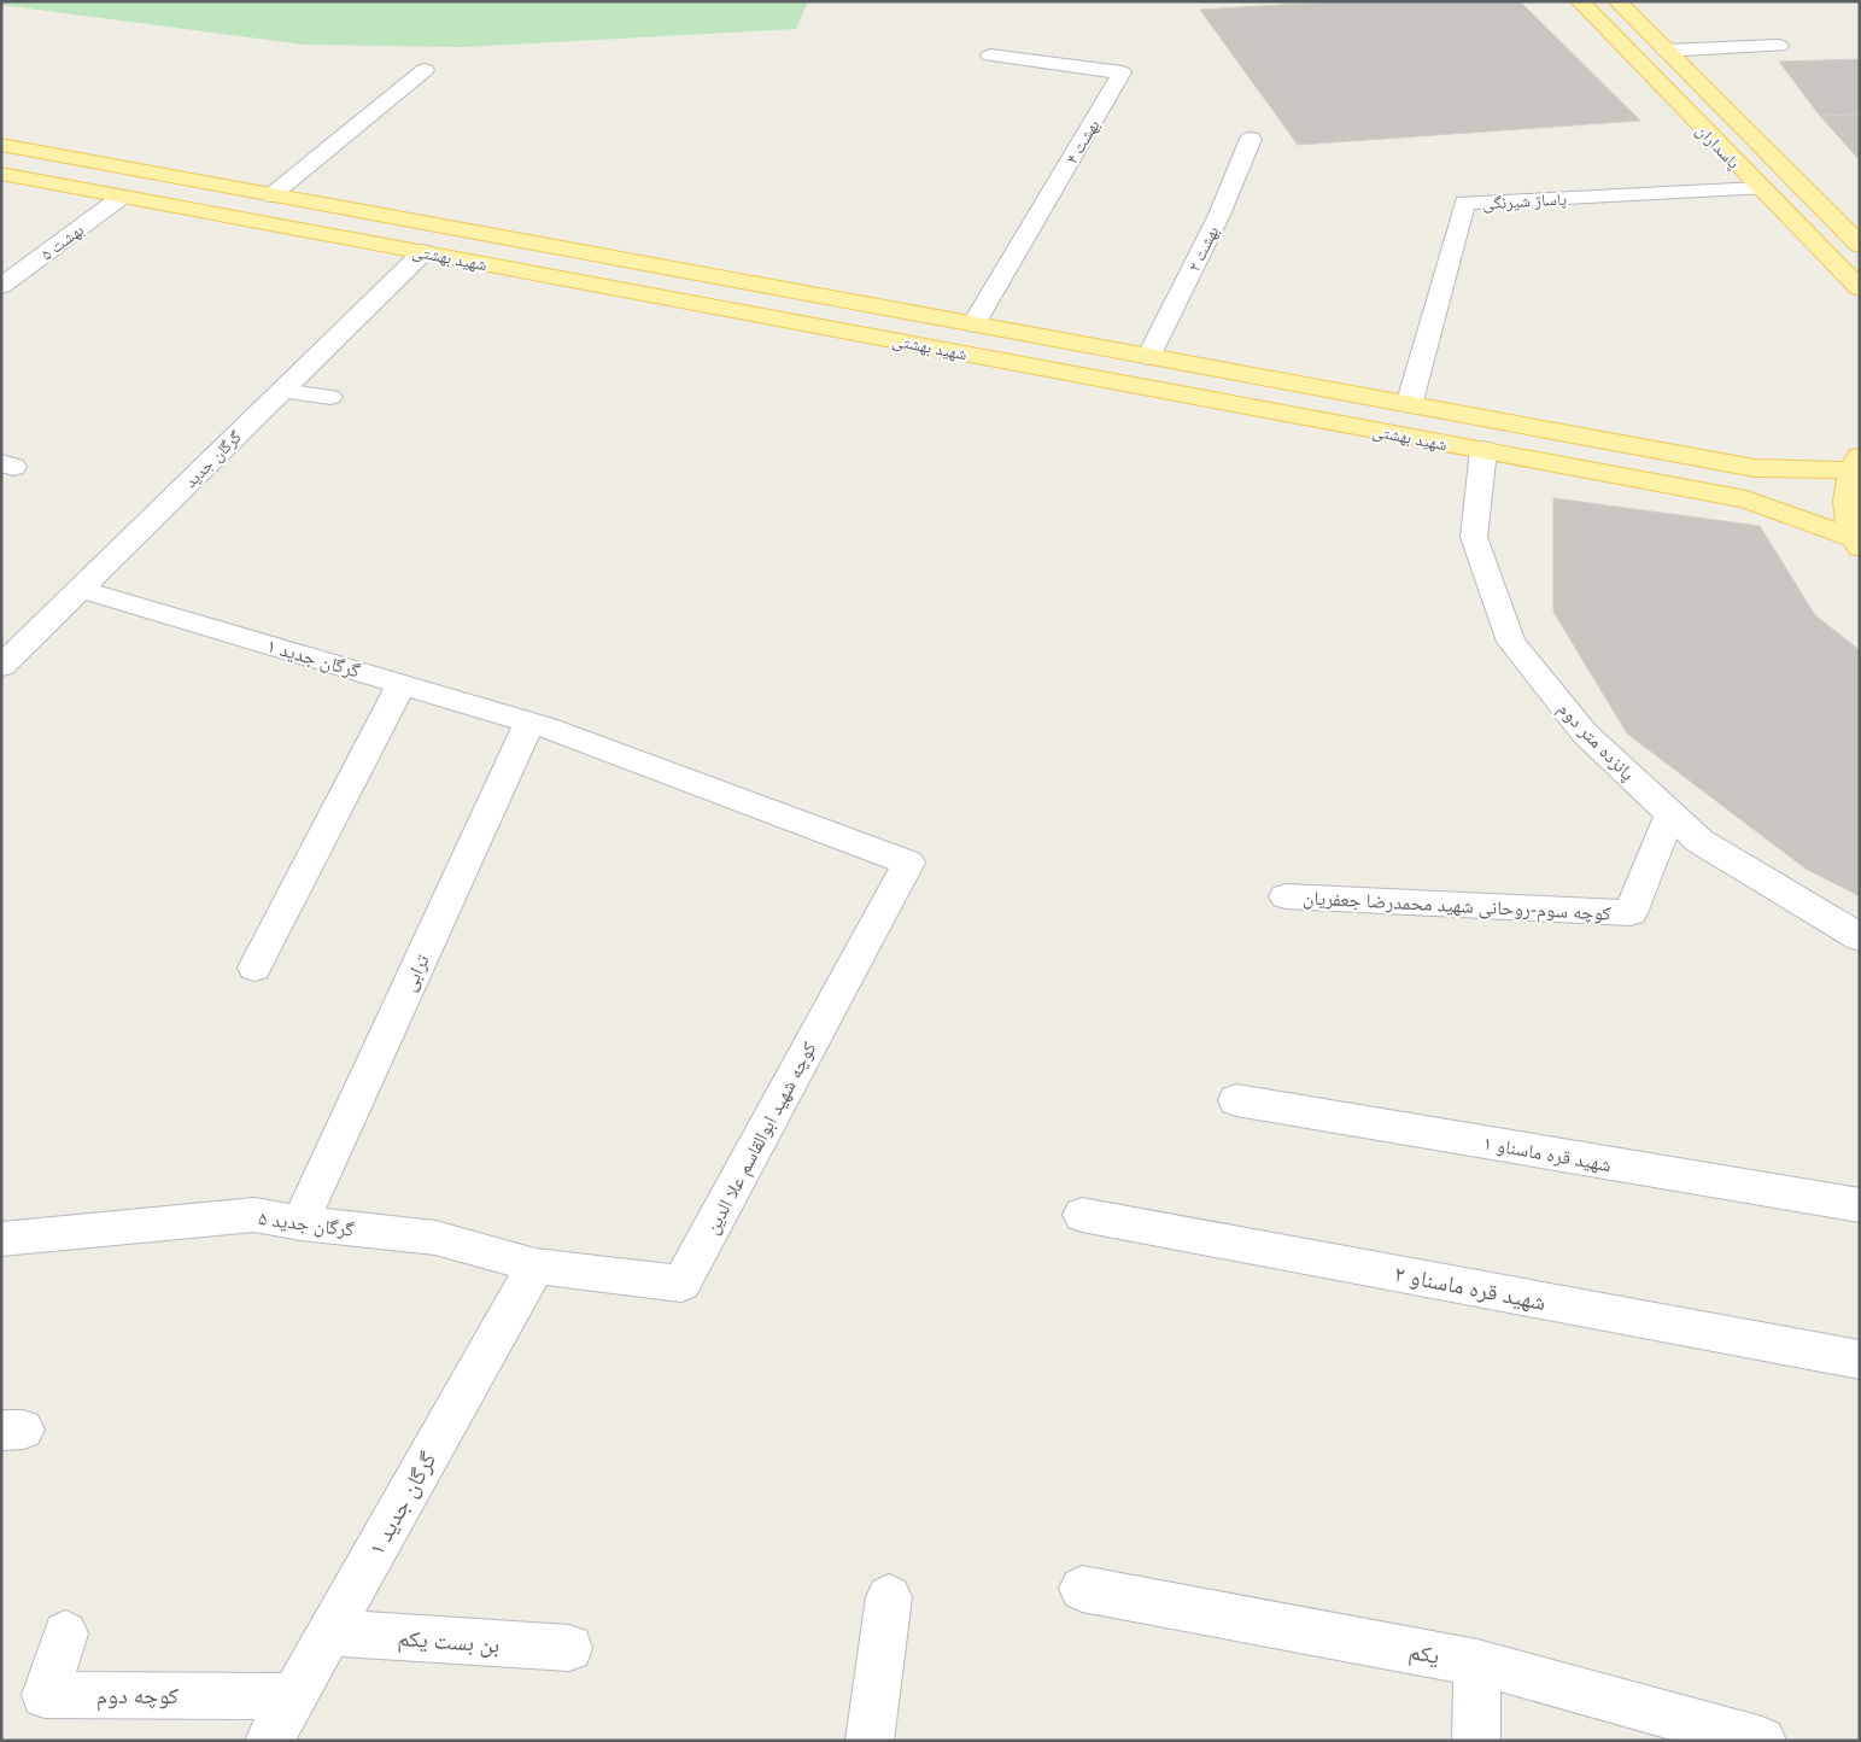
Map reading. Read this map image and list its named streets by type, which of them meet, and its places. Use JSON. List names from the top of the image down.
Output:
{
  "streets": {
    "main road": ["پاسداران", "شهید بهشتی"],
    "street": [
      "۴ بهشت",
      "پاساژ شیرنگی",
      "بهشت ۵",
      "بهشت ۲",
      "گرگان جدید",
      "گرگان جدید ۱",
      "پانزده متر دوم",
      "کوچه سوم-روحانی شهید محمدرضا جعفریان",
      "ترابی",
      "کوچه شهید ابوالقاسم علا الدین",
      "۱ شهید قره ماسناو",
      "گرگان جدید ۵",
      "۲ شهید قره ماسناو",
      "بن بست یکم",
      "یکم",
      "کوچه دوم"
    ]
  },
  "crossings": [
    ["۴ بهشت", "شهید بهشتی"],
    ["پاسداران", "پاساژ شیرنگی"],
    ["پاساژ شیرنگی", "شهید بهشتی"],
    ["بهشت ۵", "شهید بهشتی"],
    ["بهشت ۲", "شهید بهشتی"],
    ["شهید بهشتی", "گرگان جدید"],
    ["شهید بهشتی", "پانزده متر دوم"],
    ["گرگان جدید", "گرگان جدید ۱"],
    ["گرگان جدید ۱", "ترابی"],
    ["گرگان جدید ۱", "کوچه شهید ابوالقاسم علا الدین"],
    ["گرگان جدید ۱", "گرگان جدید ۵"],
    ["گرگان جدید ۱", "بن بست یکم"],
    ["گرگان جدید ۱", "کوچه دوم"],
    ["پانزده متر دوم", "کوچه سوم-روحانی شهید محمدرضا جعفریان"],
    ["ترابی", "گرگان جدید ۵"],
    ["کوچه شهید ابوالقاسم علا الدین", "گرگان جدید ۵"]
  ]
}
